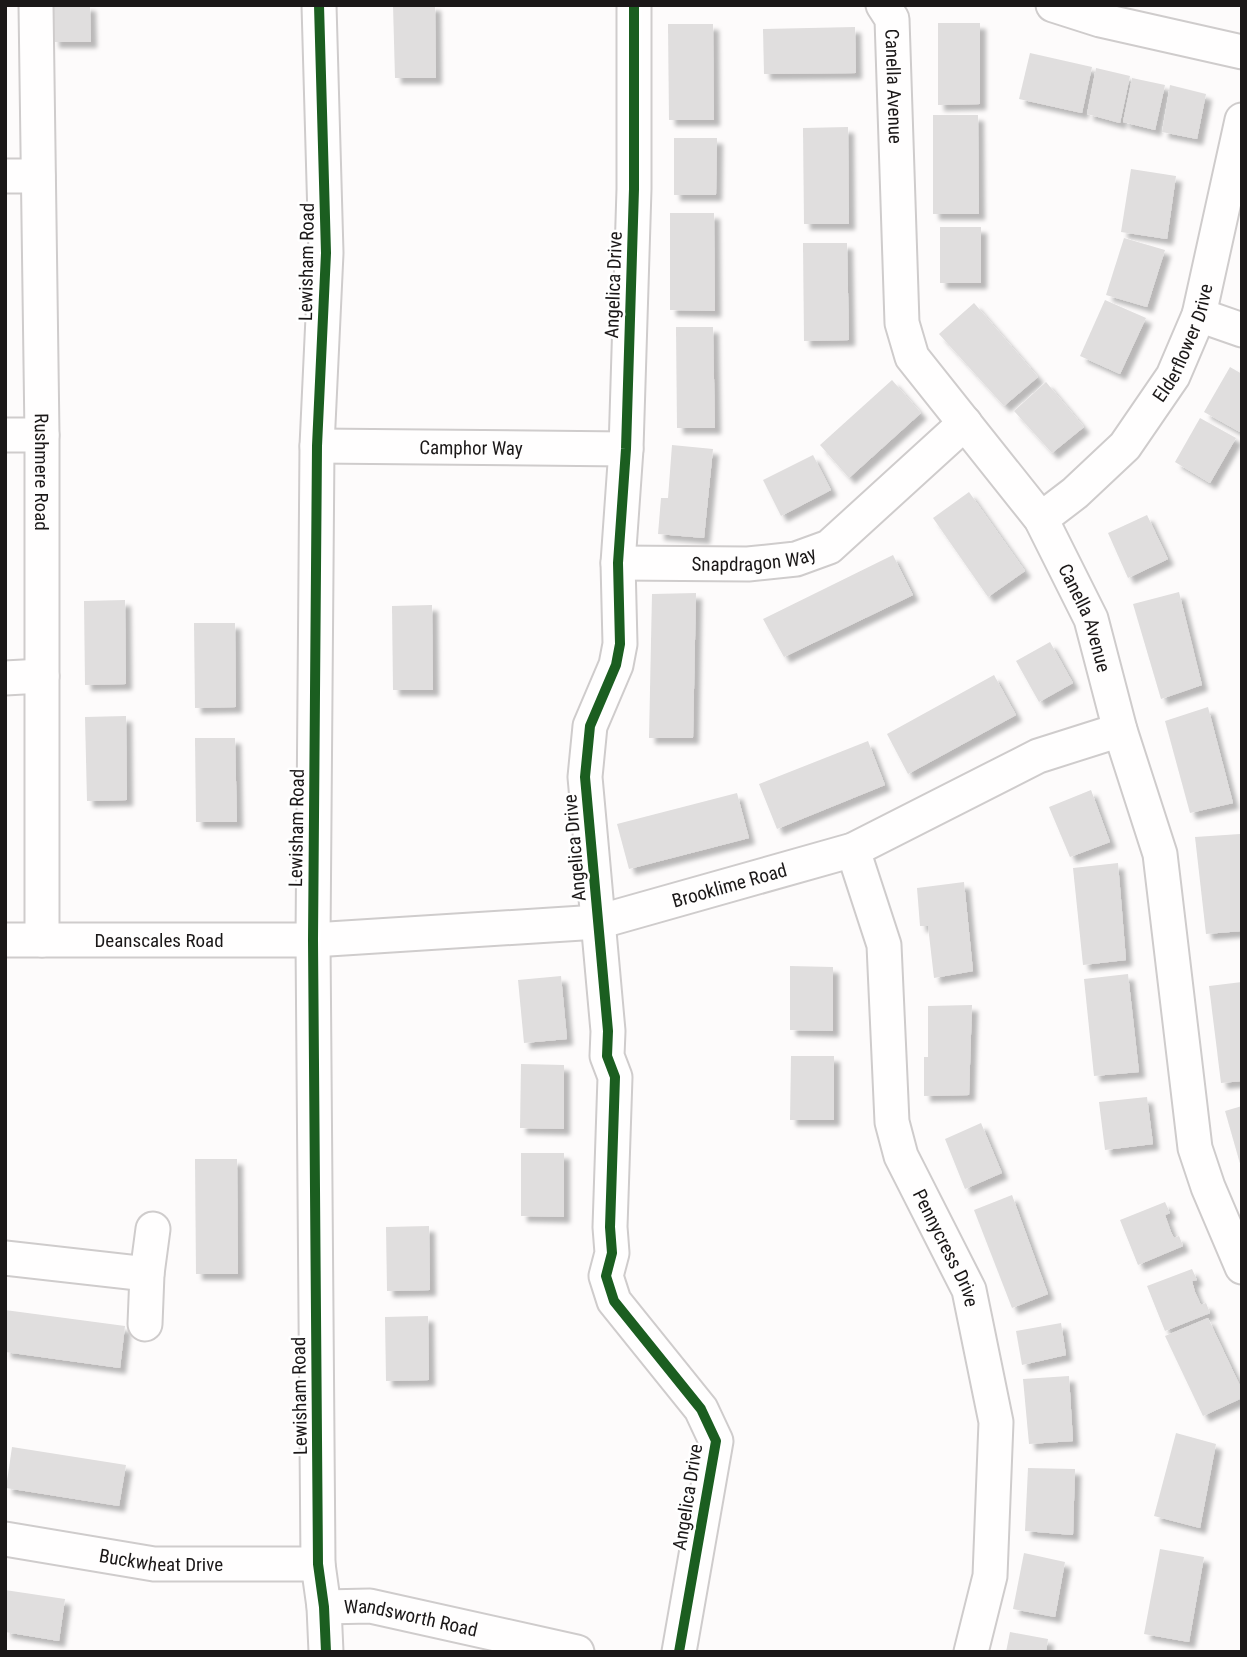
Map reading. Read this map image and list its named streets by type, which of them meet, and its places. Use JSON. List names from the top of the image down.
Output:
{
  "streets": {
    "street": [
      "Canella Avenue",
      "Lewisham Road",
      "Angelica Drive",
      "Elderflower Drive",
      "Camphor Way",
      "Rushmere Road",
      "Snapdragon Way",
      "Brooklime Road",
      "Deanscales Road",
      "Pennycress Drive",
      "Buckwheat Drive",
      "Wandsworth Road"
    ]
  },
  "crossings": [
    ["Canella Avenue", "Elderflower Drive"],
    ["Canella Avenue", "Snapdragon Way"],
    ["Canella Avenue", "Brooklime Road"],
    ["Lewisham Road", "Camphor Way"],
    ["Lewisham Road", "Brooklime Road"],
    ["Lewisham Road", "Deanscales Road"],
    ["Lewisham Road", "Buckwheat Drive"],
    ["Lewisham Road", "Wandsworth Road"],
    ["Angelica Drive", "Camphor Way"],
    ["Angelica Drive", "Snapdragon Way"],
    ["Angelica Drive", "Brooklime Road"],
    ["Rushmere Road", "Deanscales Road"],
    ["Brooklime Road", "Deanscales Road"],
    ["Brooklime Road", "Pennycress Drive"]
  ]
}
